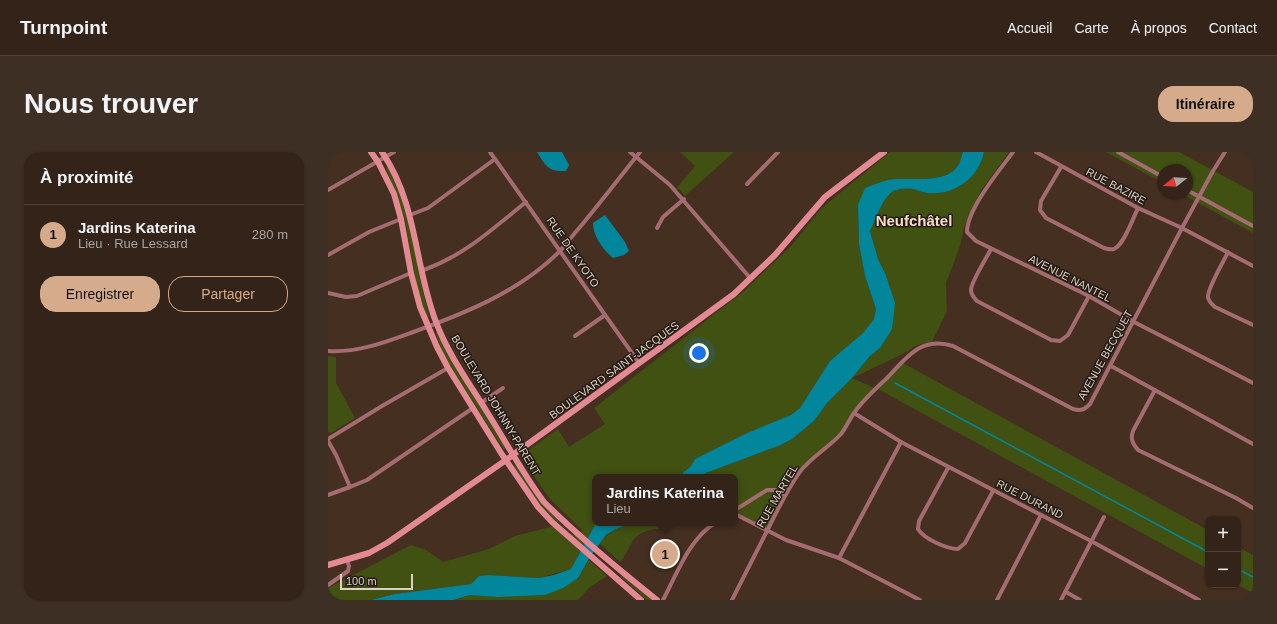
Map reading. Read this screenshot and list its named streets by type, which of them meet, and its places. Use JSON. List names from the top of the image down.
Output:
{
  "streets": {
    "street": [
      "RUE BAZIRE",
      "RUE DE KYOTO",
      "AVENUE NANTEL",
      "AVENUE BECQUET",
      "BOULEVARD SAINT-JACQUES",
      "BOULEVARD JOHNNY-PARENT",
      "RUE MARTEL",
      "RUE DURAND"
    ]
  },
  "crossings": [
    ["RUE BAZIRE", "AVENUE BECQUET"],
    ["RUE DE KYOTO", "BOULEVARD SAINT-JACQUES"],
    ["AVENUE NANTEL", "AVENUE BECQUET"],
    ["AVENUE BECQUET", "RUE MARTEL"],
    ["AVENUE BECQUET", "RUE DURAND"],
    ["BOULEVARD SAINT-JACQUES", "BOULEVARD JOHNNY-PARENT"],
    ["RUE MARTEL", "RUE DURAND"]
  ],
  "districts": ["Neufchâtel"],
  "scale_bar": "100 m",
  "north": "left",
  "page": {
    "header": "Turnpoint",
    "nav": [
      "Accueil",
      "Carte",
      "À propos",
      "Contact"
    ],
    "buttons": [
      "Itinéraire",
      ["Enregistrer", "Partager"]
    ],
    "title": "Nous trouver",
    "heading": "À proximité",
    "list": [
      {
        "mark": "1",
        "name": "Jardins Katerina",
        "note": "Lieu · Rue Lessard",
        "value": "280 m"
      }
    ],
    "popup": ["Jardins Katerina", "Lieu"],
    "map_buttons": ["+", "−"],
    "pins": "1",
    "scale": "100 m"
  }
}
